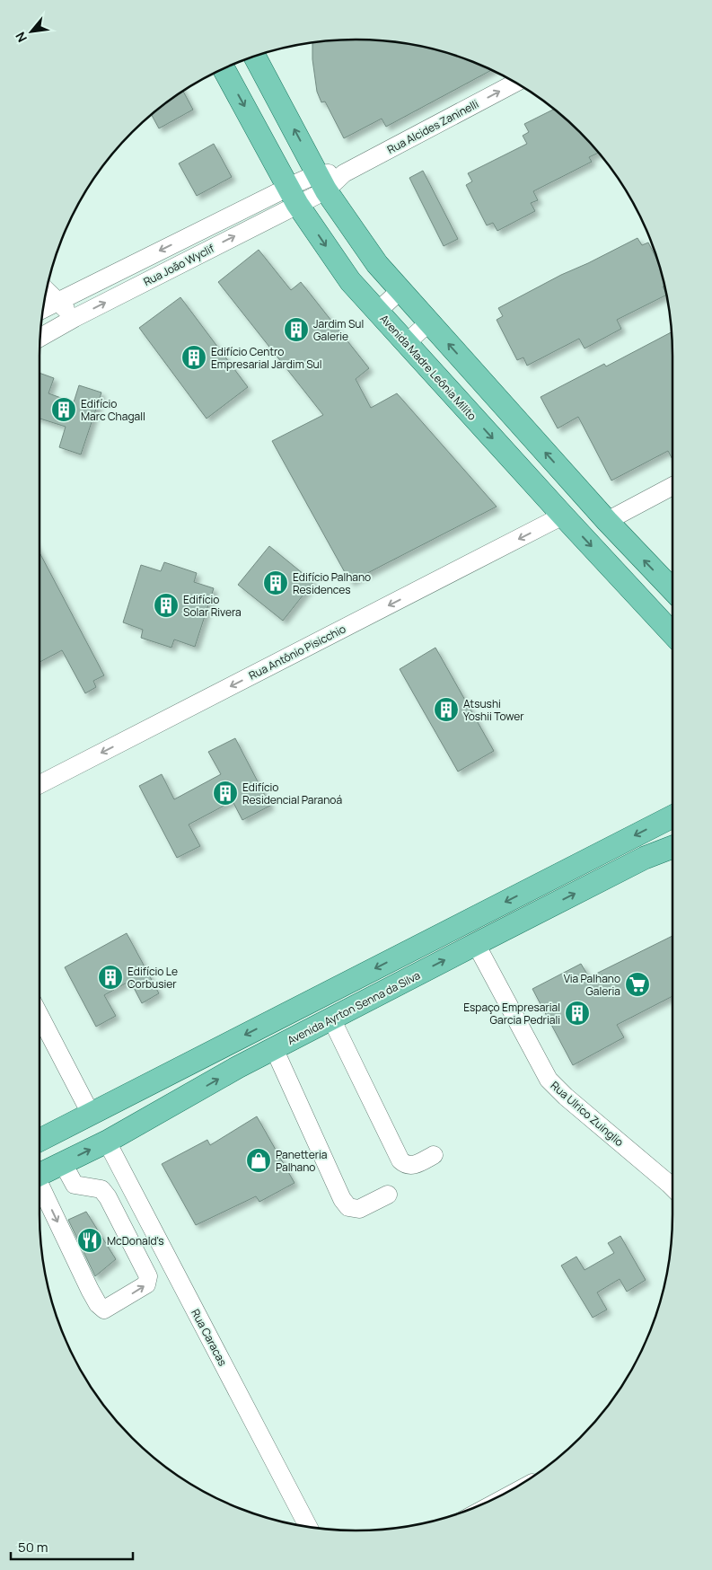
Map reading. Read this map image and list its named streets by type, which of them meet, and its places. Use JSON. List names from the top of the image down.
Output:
{
  "streets": {
    "main road": ["Avenida Madre Leônia Milito", "Avenida Ayrton Senna da Silva"],
    "street": [
      "Rua Alcides Zaninelli",
      "Rua João Wyclif",
      "Rua Antônio Pisicchio",
      "Rua Ulrico Zuinglio",
      "Rua Caracas"
    ]
  },
  "crossings": [
    ["Rua Alcides Zaninelli", "Rua João Wyclif"],
    ["Rua João Wyclif", "Avenida Madre Leônia Milito"],
    ["Avenida Madre Leônia Milito", "Rua Antônio Pisicchio"],
    ["Avenida Ayrton Senna da Silva", "Rua Ulrico Zuinglio"],
    ["Avenida Ayrton Senna da Silva", "Rua Caracas"]
  ],
  "one_way": ["Rua Alcides Zaninelli", "Rua Antônio Pisicchio"],
  "places": {
    "building": [
      "Jardim Sul Galerie",
      "Edifício Centro Empresarial Jardim Sul",
      "Edifício Marc Chagall",
      "Edifício Palhano Residences",
      "Edifício Solar Rivera",
      "Atsushi Yoshii Tower",
      "Edifício Residencial Paranoá",
      "Edifício Le Corbusier",
      "Espaço Empresarial Garcia Pedriali"
    ],
    "supermarket": ["Via Palhano Galeria"],
    "shop": ["Panetteria Palhano"],
    "restaurant": ["McDonald's"]
  },
  "scale_bar": "50 m",
  "north": "bottom left"
}
